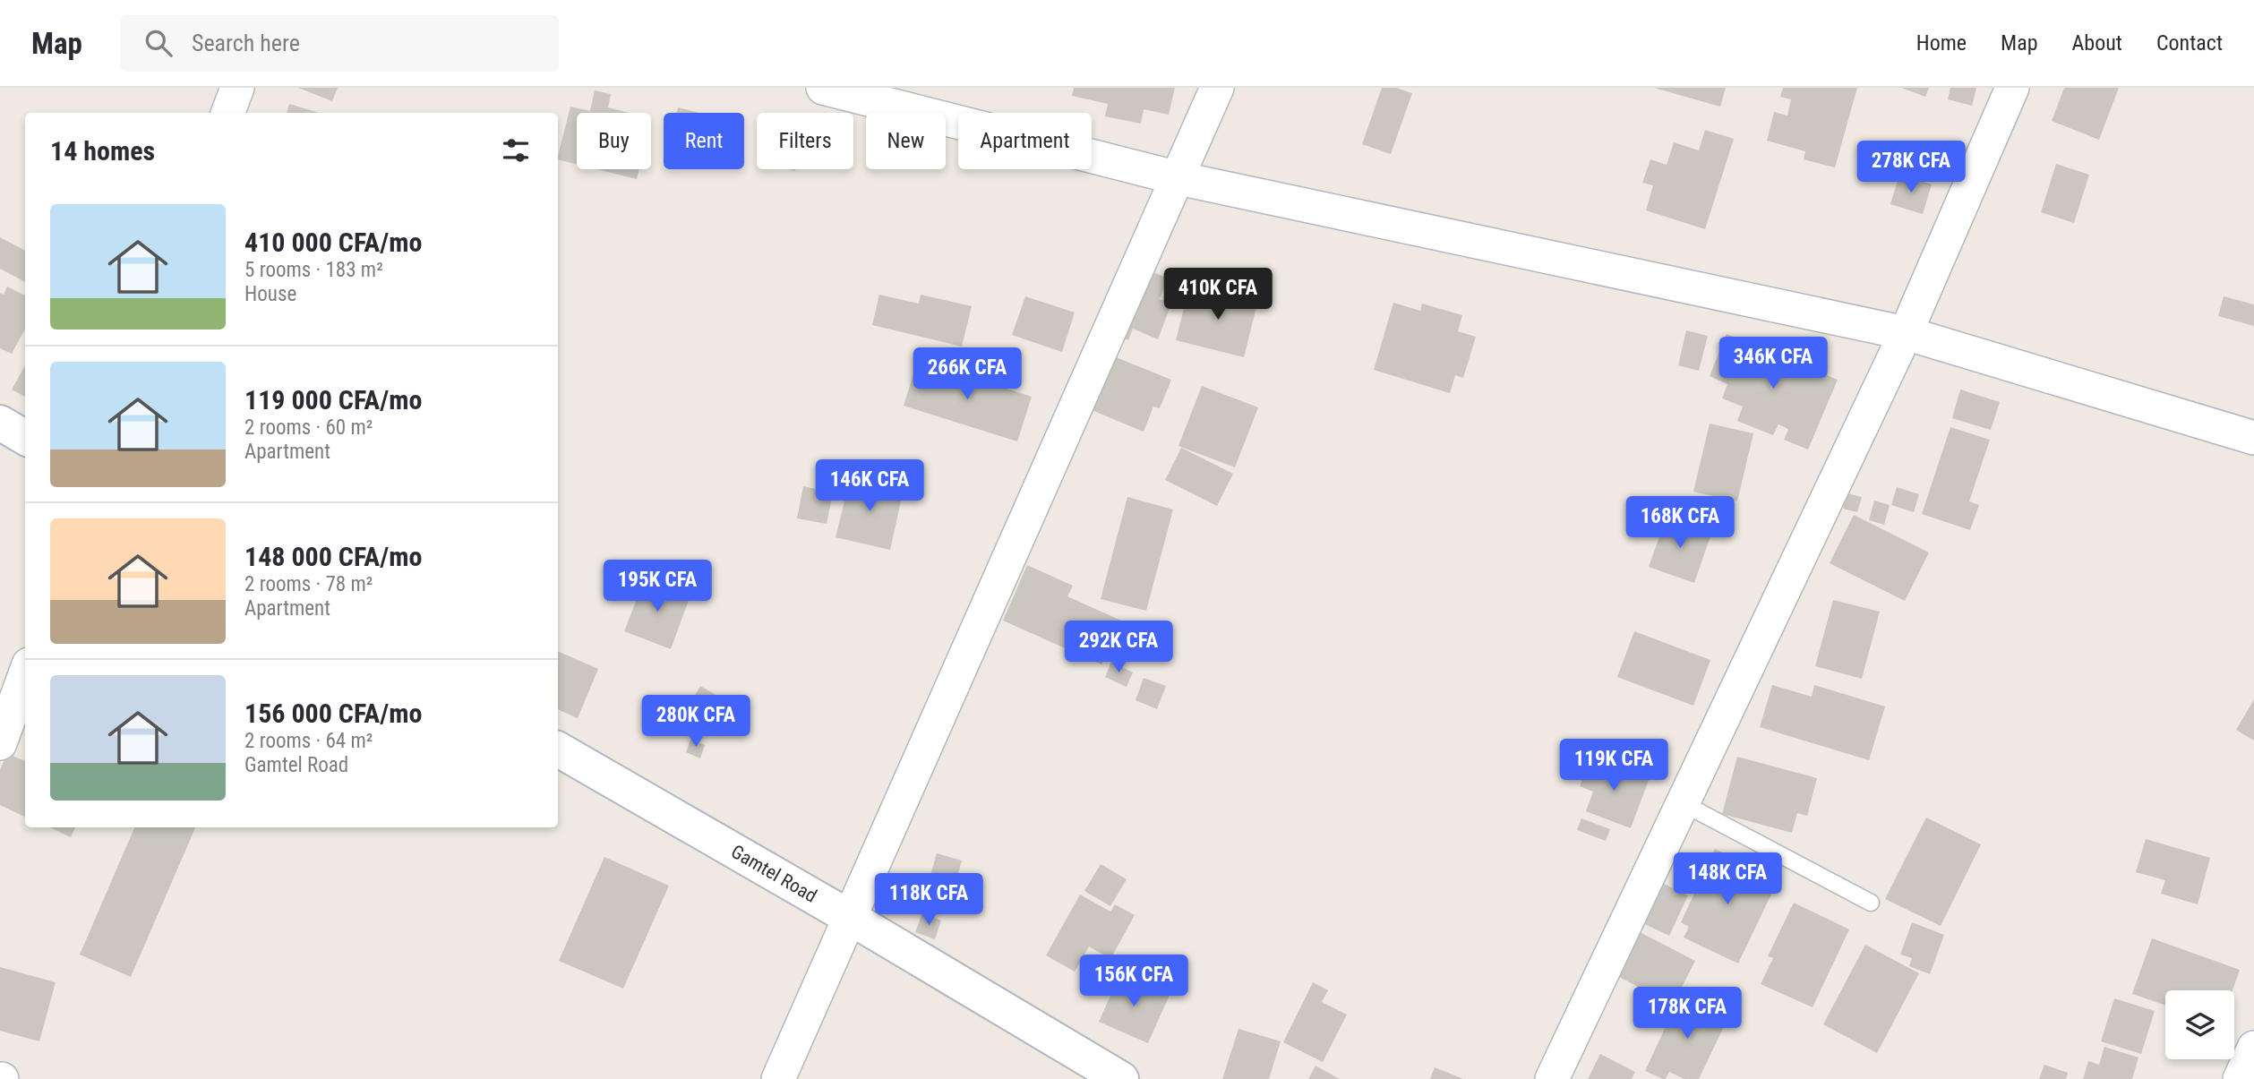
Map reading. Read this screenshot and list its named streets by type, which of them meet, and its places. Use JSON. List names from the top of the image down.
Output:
{
  "streets": {
    "street": ["Gamtel Road"]
  },
  "page": {
    "header": "Map",
    "search": "Search here",
    "nav": [
      "Home",
      "Map",
      "About",
      "Contact"
    ],
    "chip": [
      "Buy",
      "Rent",
      "Filters",
      "New",
      "Apartment"
    ],
    "heading": "14 homes",
    "price": [
      "278K CFA",
      "410K CFA",
      "346K CFA",
      "266K CFA",
      "146K CFA",
      "168K CFA",
      "195K CFA",
      "292K CFA",
      "280K CFA",
      "119K CFA",
      "148K CFA",
      "118K CFA",
      "156K CFA",
      "178K CFA"
    ],
    "list": [
      {
        "name": "410 000 CFA/mo",
        "note": "5 rooms · 183 m² · House"
      },
      {
        "name": "119 000 CFA/mo",
        "note": "2 rooms · 60 m² · Apartment"
      },
      {
        "name": "148 000 CFA/mo",
        "note": "2 rooms · 78 m² · Apartment"
      },
      {
        "name": "156 000 CFA/mo",
        "note": "2 rooms · 64 m² · Gamtel Road"
      }
    ]
  }
}
